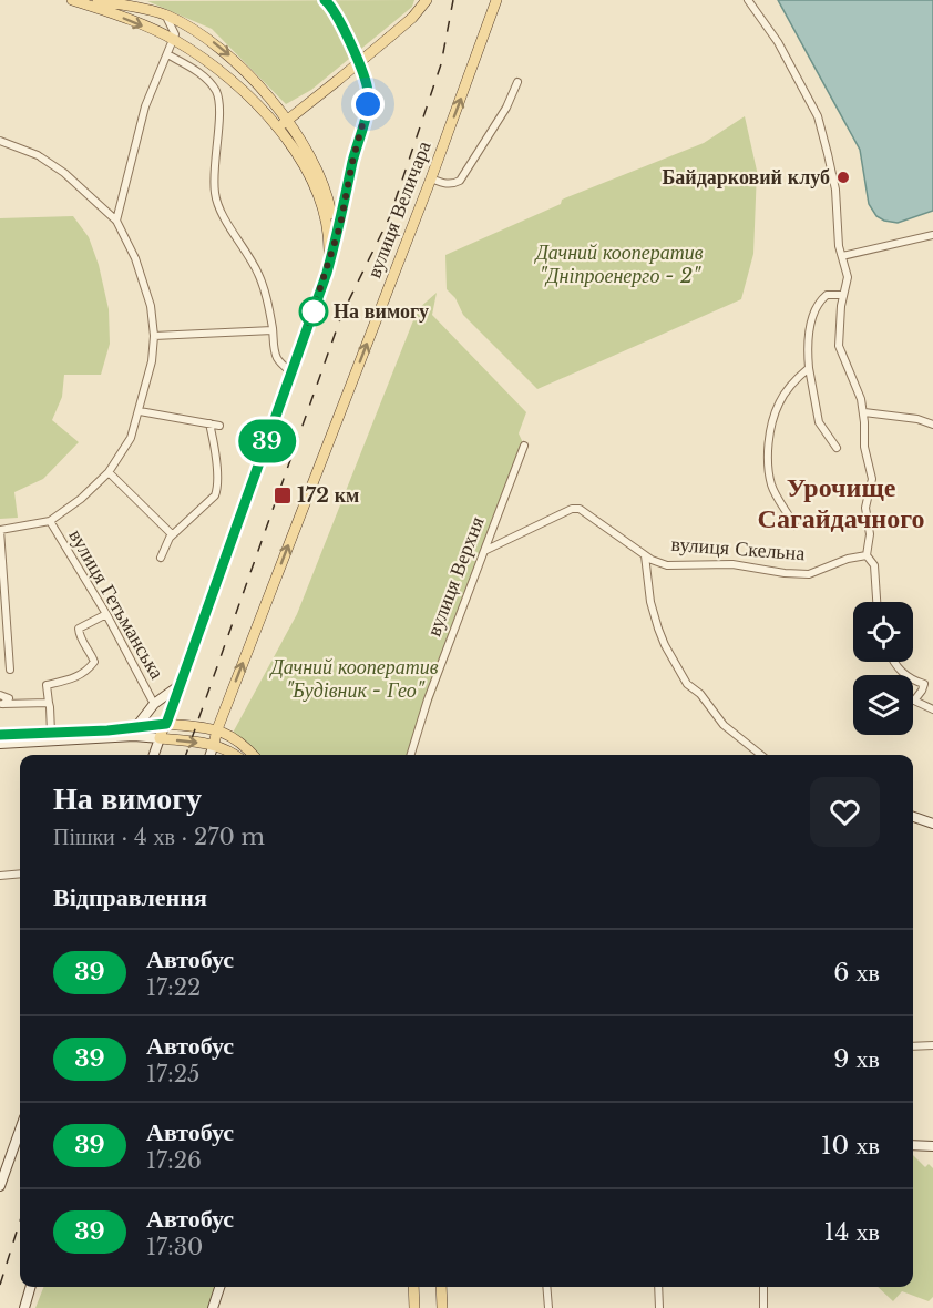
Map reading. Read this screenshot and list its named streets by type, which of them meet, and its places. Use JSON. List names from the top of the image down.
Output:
{
  "streets": {
    "main road": ["вулиця Величара"],
    "street": ["вулиця Скельна", "вулиця Верхня", "вулиця Гетьманська"]
  },
  "crossings": [
    ["вулиця Скельна", "вулиця Верхня"]
  ],
  "districts": ["Урочище Сагайдачного"],
  "parks": ["Дачний кооператив \"Дніпроенерго - 2\"", "Дачний кооператив \"Будівник - Гео\""],
  "places": {
    "other": ["Байдарковий клуб", "На вимогу"],
    "transit": ["172 км"]
  },
  "lines": ["bus line 39"],
  "page": {
    "on_map": "39",
    "heading": [
      ["На вимогу", "Пішки · 4 хв · 270 m"],
      "Відправлення"
    ],
    "list": [
      {
        "mark": "39",
        "name": "Автобус",
        "note": "17:22",
        "value": "6 хв"
      },
      {
        "mark": "39",
        "name": "Автобус",
        "note": "17:25",
        "value": "9 хв"
      },
      {
        "mark": "39",
        "name": "Автобус",
        "note": "17:26",
        "value": "10 хв"
      },
      {
        "mark": "39",
        "name": "Автобус",
        "note": "17:30",
        "value": "14 хв"
      }
    ]
  }
}
